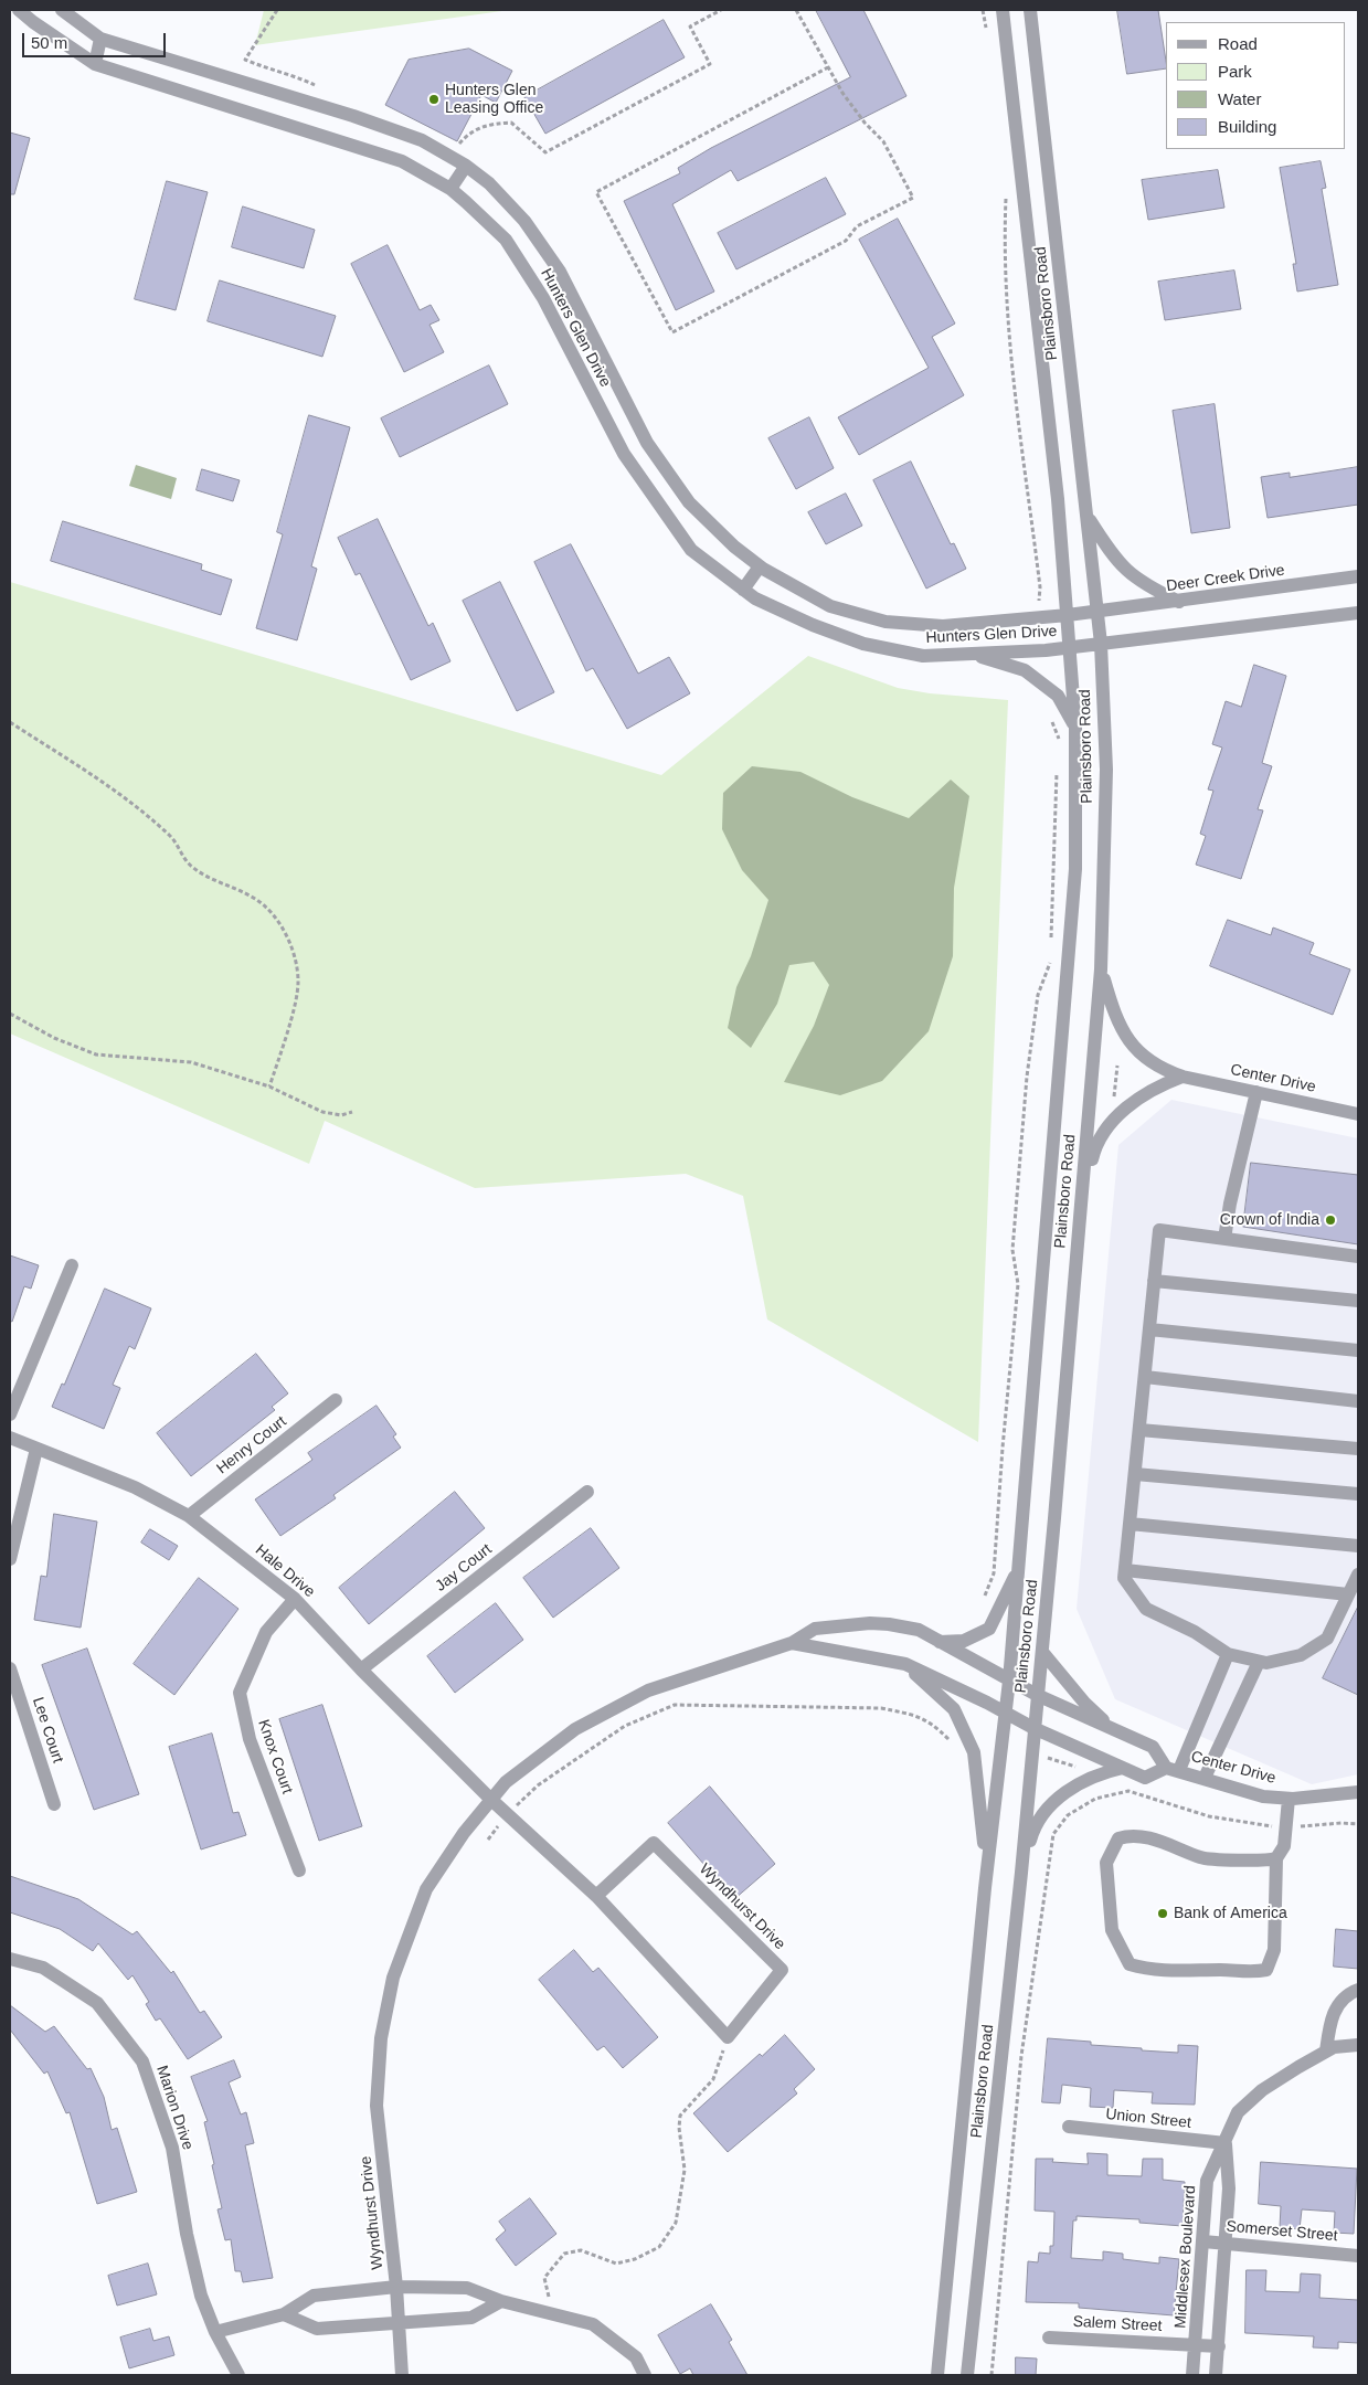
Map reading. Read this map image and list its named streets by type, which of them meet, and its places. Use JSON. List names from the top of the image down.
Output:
{
  "streets": {
    "street": [
      "Plainsboro Road",
      "Hunters Glen Drive",
      "Deer Creek Drive",
      "Center Drive",
      "Henry Court",
      "Jay Court",
      "Hale Drive",
      "Lee Court",
      "Knox Court",
      "Wyndhurst Drive",
      "Marion Drive",
      "Union Street",
      "Somerset Street",
      "Middlesex Boulevard",
      "Salem Street"
    ]
  },
  "crossings": [
    ["Plainsboro Road", "Hunters Glen Drive"],
    ["Plainsboro Road", "Deer Creek Drive"],
    ["Plainsboro Road", "Center Drive"],
    ["Plainsboro Road", "Wyndhurst Drive"],
    ["Hunters Glen Drive", "Deer Creek Drive"],
    ["Center Drive", "Wyndhurst Drive"],
    ["Henry Court", "Hale Drive"],
    ["Jay Court", "Hale Drive"],
    ["Hale Drive", "Knox Court"],
    ["Hale Drive", "Wyndhurst Drive"],
    ["Union Street", "Middlesex Boulevard"],
    ["Somerset Street", "Middlesex Boulevard"],
    ["Middlesex Boulevard", "Salem Street"]
  ],
  "places": ["Hunters Glen Leasing Office", "Crown of India", "Bank of America"],
  "legend": [
    "Road",
    "Park",
    "Water",
    "Building"
  ],
  "scale_bar": "50 m"
}
